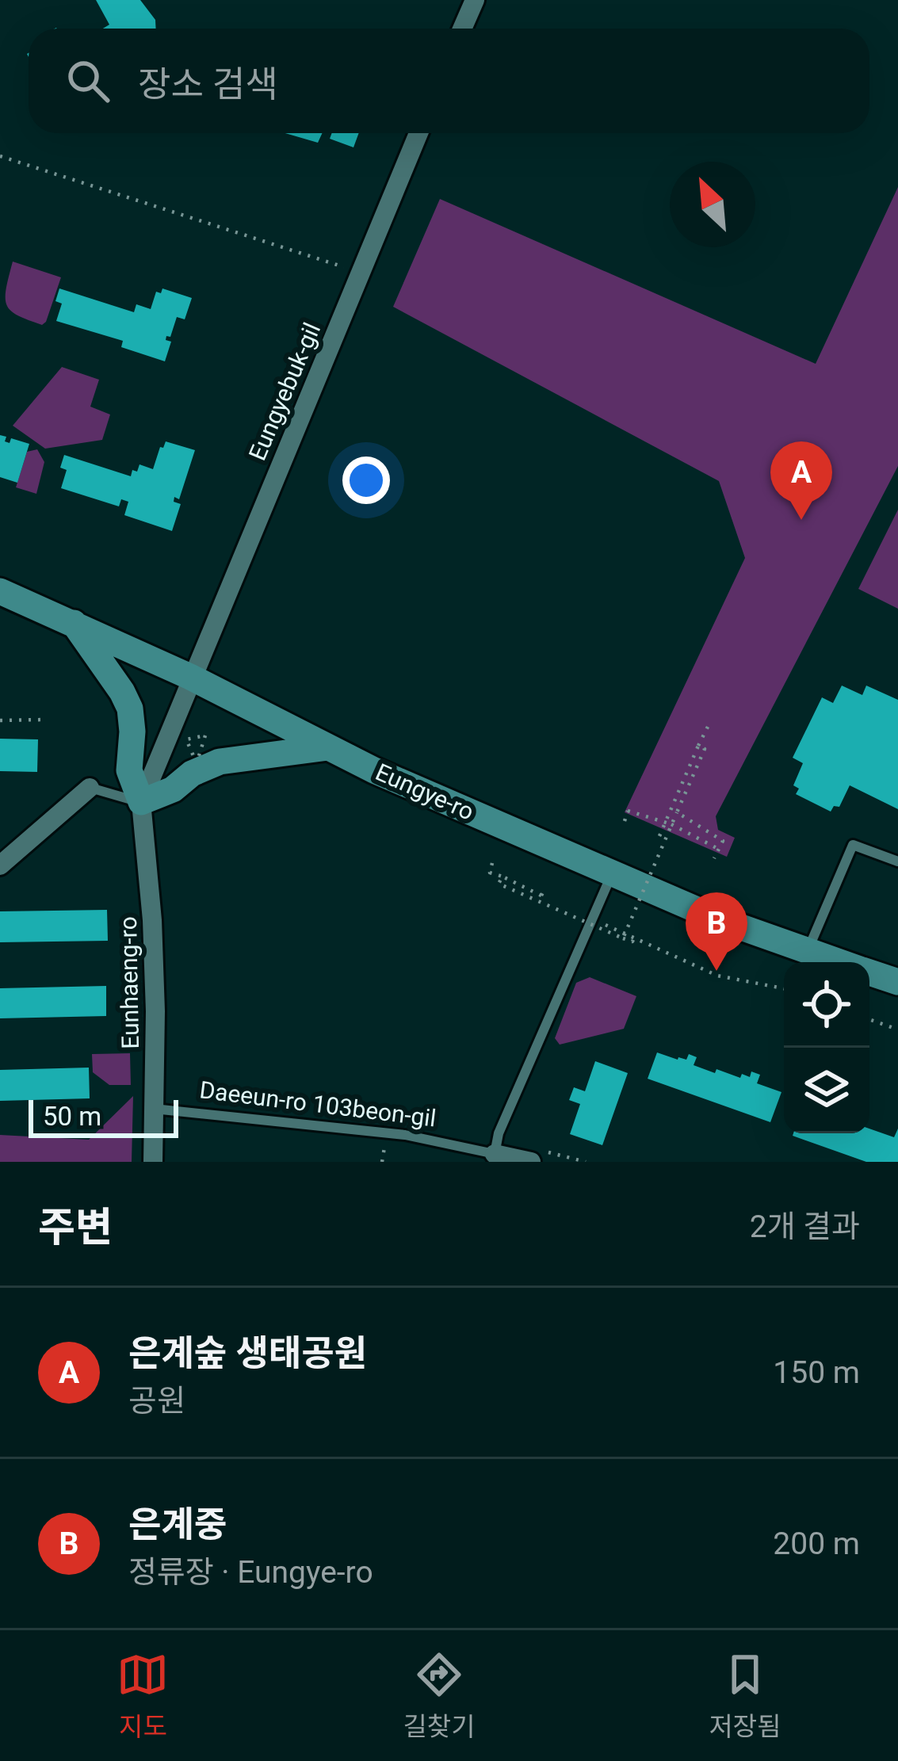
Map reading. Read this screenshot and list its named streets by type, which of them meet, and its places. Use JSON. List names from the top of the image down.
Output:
{
  "streets": {
    "street": [
      "Eungyebuk-gil",
      "Eungye-ro",
      "Eunhaeng-ro",
      "Daeeun-ro 103beon-gil"
    ]
  },
  "crossings": [
    ["Eungyebuk-gil", "Eungye-ro"],
    ["Eungyebuk-gil", "Eunhaeng-ro"],
    ["Eunhaeng-ro", "Daeeun-ro 103beon-gil"]
  ],
  "scale_bar": "50 m",
  "north": "top left",
  "page": {
    "search": "장소 검색",
    "pins": ["A", "B"],
    "scale": "50 m",
    "heading": ["주변", "2개 결과"],
    "list": [
      {
        "mark": "A",
        "name": "은계숲 생태공원",
        "note": "공원",
        "value": "150 m"
      },
      {
        "mark": "B",
        "name": "은계중",
        "note": "정류장 · Eungye-ro",
        "value": "200 m"
      }
    ],
    "nav": ["지도", "길찾기", "저장됨"]
  }
}
